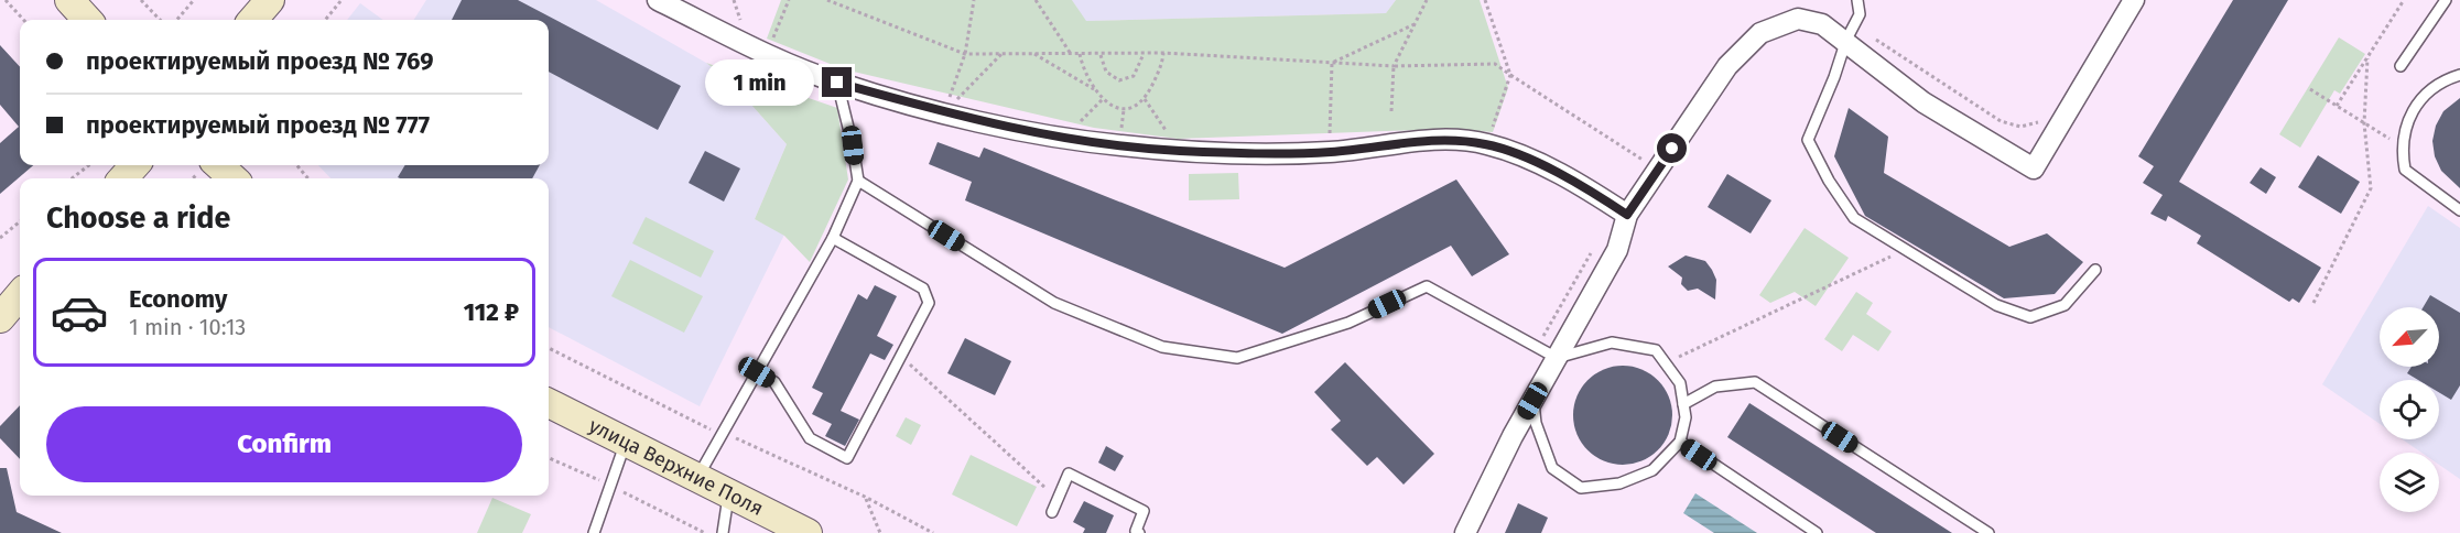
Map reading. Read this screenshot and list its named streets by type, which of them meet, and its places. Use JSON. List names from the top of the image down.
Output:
{
  "streets": {
    "main road": ["улица Верхние Поля"]
  },
  "north": "bottom left",
  "page": {
    "banner": ["проектируемый проезд № 769", "проектируемый проезд № 777"],
    "bubble": "1 min",
    "heading": "Choose a ride",
    "list": [
      {
        "name": "Economy",
        "note": "1 min · 10:13",
        "value": "112 ₽"
      }
    ],
    "buttons": "Confirm"
  }
}
